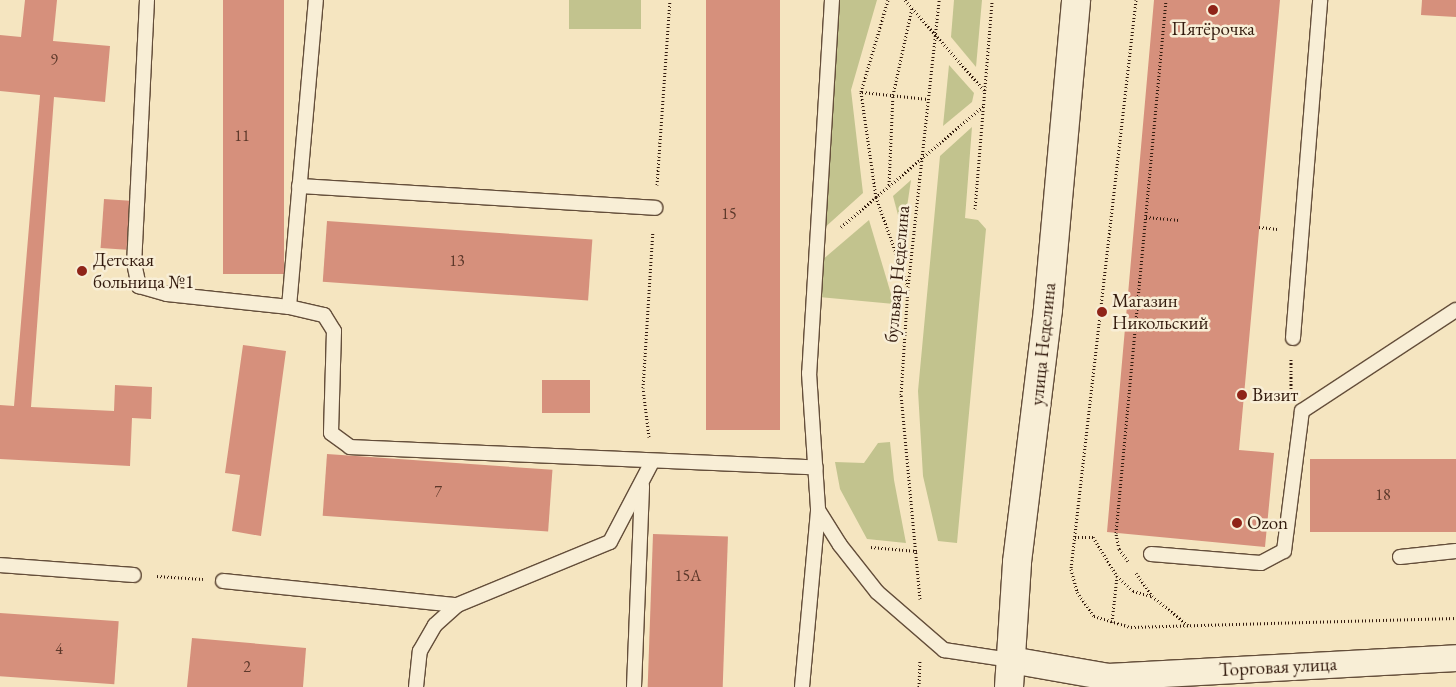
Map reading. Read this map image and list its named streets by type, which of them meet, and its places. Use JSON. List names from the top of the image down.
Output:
{
  "streets": {
    "main road": ["улица Неделина"],
    "street": ["Торговая улица"],
    "path": ["бульвар Неделина"]
  },
  "crossings": [
    ["улица Неделина", "Торговая улица"]
  ],
  "places": [
    "Пятёрочка",
    "Детская больница №1",
    "Магазин Никольский",
    "Визит",
    "Ozon"
  ],
  "house_numbers": [
    "9",
    "11",
    "15",
    "13",
    "7",
    "18",
    "15А",
    "4",
    "2"
  ]
}
